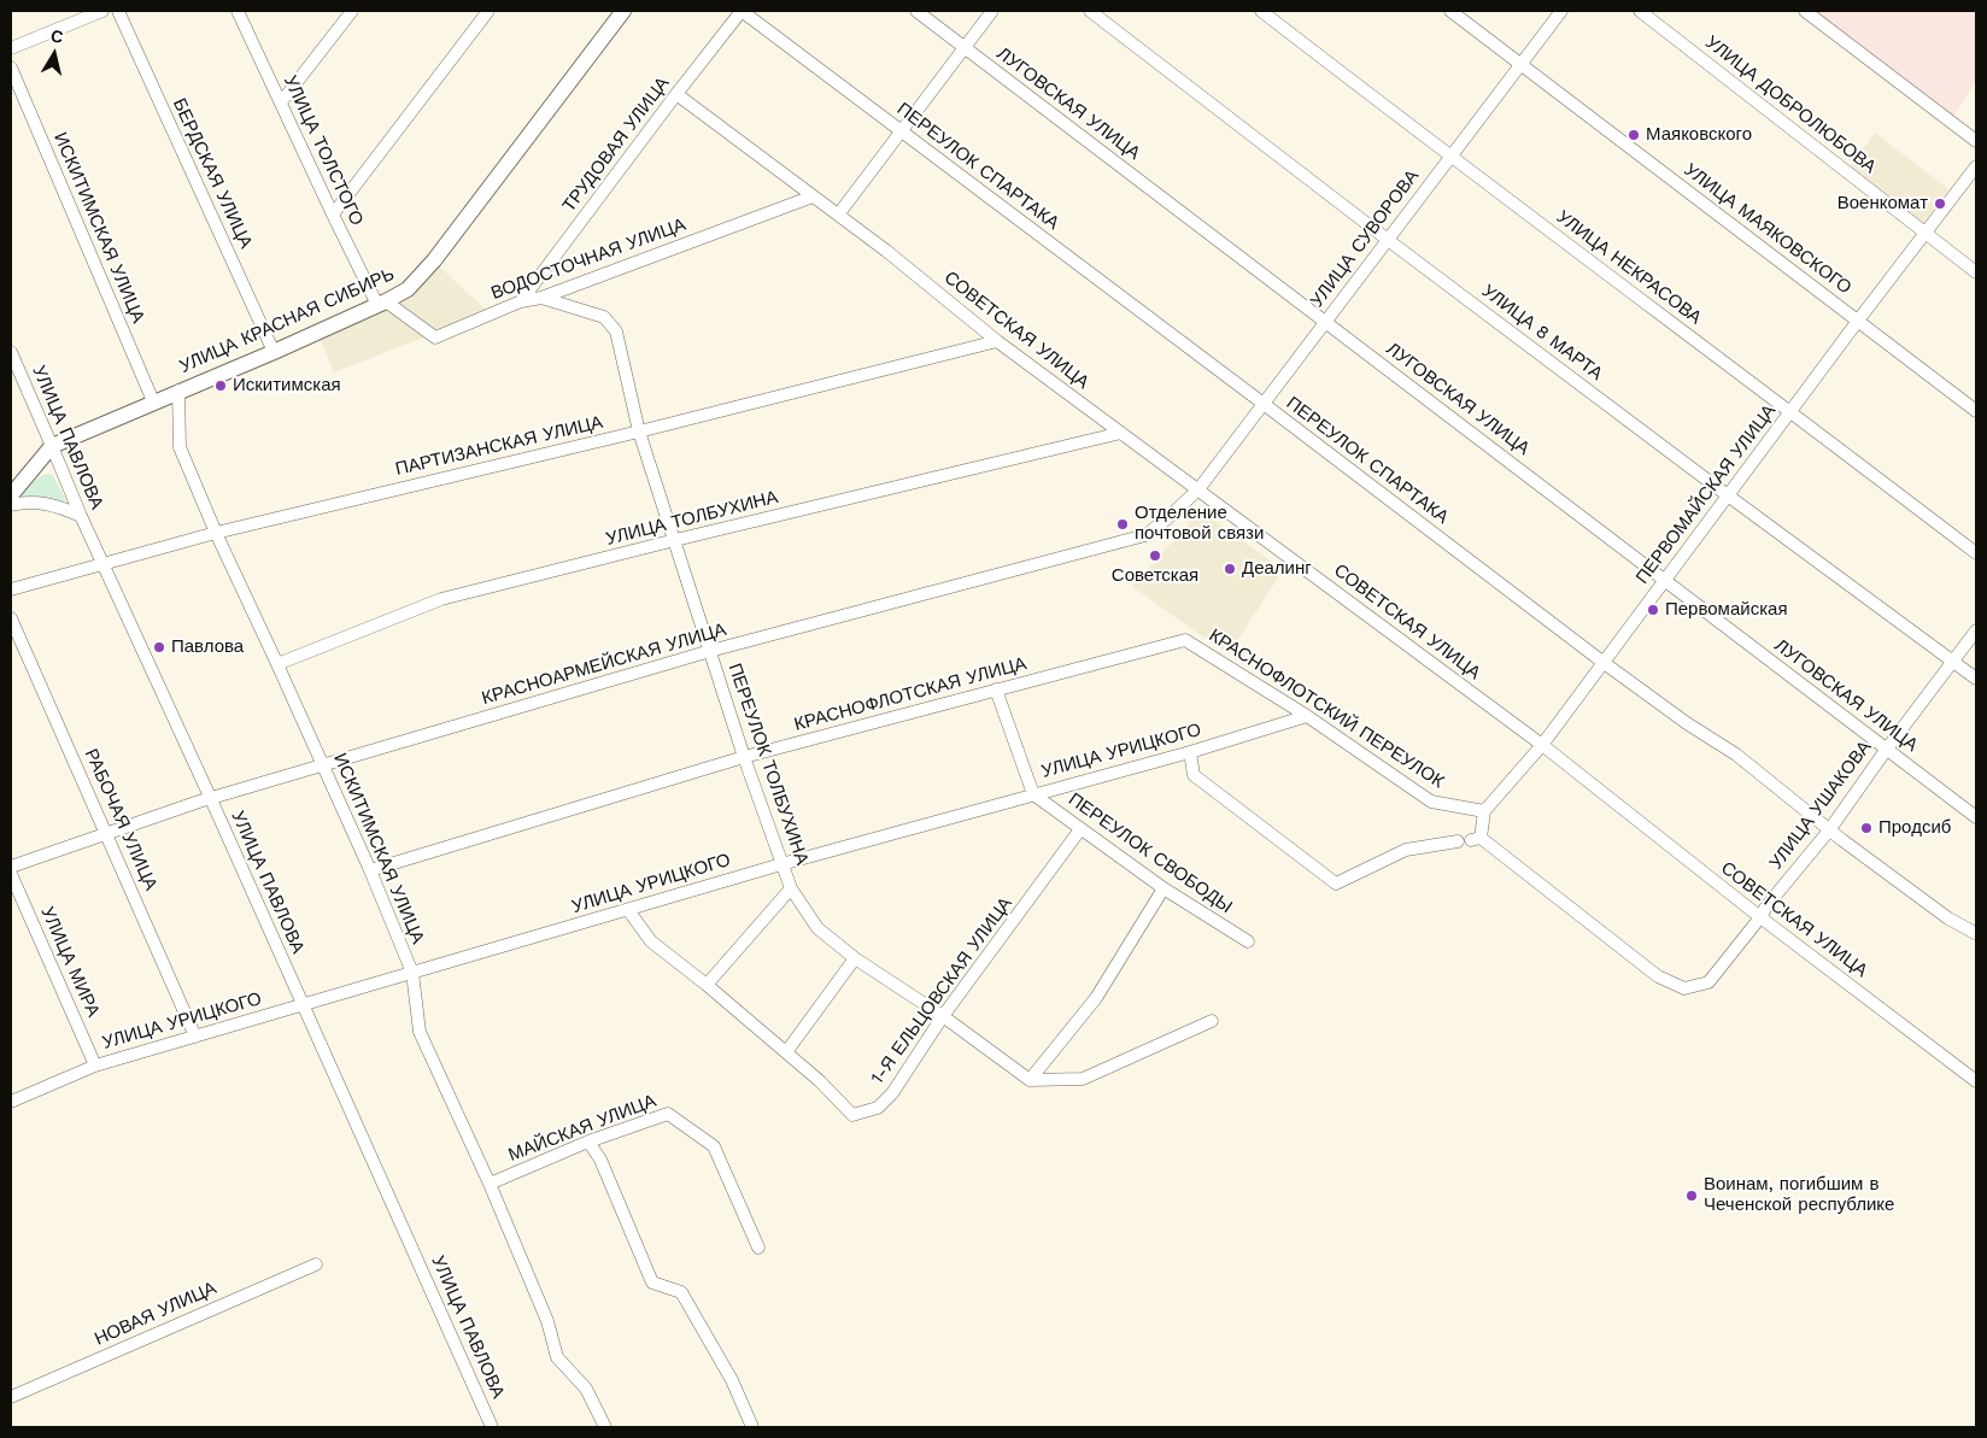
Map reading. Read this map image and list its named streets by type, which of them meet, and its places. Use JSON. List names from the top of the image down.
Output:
{
  "streets": {
    "main road": ["УЛИЦА КРАСНАЯ СИБИРЬ"],
    "street": [
      "ЛУГОВСКАЯ УЛИЦА",
      "УЛИЦА ДОБРОЛЮБОВА",
      "ТРУДОВАЯ УЛИЦА",
      "УЛИЦА ТОЛСТОГО",
      "ПЕРЕУЛОК СПАРТАКА",
      "БЕРДСКАЯ УЛИЦА",
      "ИСКИТИМСКАЯ УЛИЦА",
      "УЛИЦА МАЯКОВСКОГО",
      "УЛИЦА СУВОРОВА",
      "ВОДОСТОЧНАЯ УЛИЦА",
      "УЛИЦА НЕКРАСОВА",
      "СОВЕТСКАЯ УЛИЦА",
      "УЛИЦА 8 МАРТА",
      "УЛИЦА ПАВЛОВА",
      "ПАРТИЗАНСКАЯ УЛИЦА",
      "ПЕРВОМАЙСКАЯ УЛИЦА",
      "УЛИЦА ТОЛБУХИНА",
      "КРАСНОАРМЕЙСКАЯ УЛИЦА",
      "КРАСНОФЛОТСКАЯ УЛИЦА",
      "КРАСНОФЛОТСКИЙ ПЕРЕУЛОК",
      "УЛИЦА УРИЦКОГО",
      "ПЕРЕУЛОК ТОЛБУХИНА",
      "УЛИЦА УШАКОВА",
      "РАБОЧАЯ УЛИЦА",
      "ПЕРЕУЛОК СВОБОДЫ",
      "УЛИЦА МИРА",
      "1-Я ЕЛЬЦОВСКАЯ УЛИЦА",
      "МАЙСКАЯ УЛИЦА",
      "НОВАЯ УЛИЦА"
    ]
  },
  "crossings": [
    ["ЛУГОВСКАЯ УЛИЦА", "УЛИЦА СУВОРОВА"],
    ["ЛУГОВСКАЯ УЛИЦА", "ПЕРВОМАЙСКАЯ УЛИЦА"],
    ["ЛУГОВСКАЯ УЛИЦА", "УЛИЦА УШАКОВА"],
    ["УЛИЦА ДОБРОЛЮБОВА", "ПЕРВОМАЙСКАЯ УЛИЦА"],
    ["ТРУДОВАЯ УЛИЦА", "ПЕРЕУЛОК СПАРТАКА"],
    ["ТРУДОВАЯ УЛИЦА", "ВОДОСТОЧНАЯ УЛИЦА"],
    ["ТРУДОВАЯ УЛИЦА", "СОВЕТСКАЯ УЛИЦА"],
    ["УЛИЦА ТОЛСТОГО", "ВОДОСТОЧНАЯ УЛИЦА"],
    ["УЛИЦА ТОЛСТОГО", "УЛИЦА КРАСНАЯ СИБИРЬ"],
    ["ПЕРЕУЛОК СПАРТАКА", "УЛИЦА СУВОРОВА"],
    ["ПЕРЕУЛОК СПАРТАКА", "ПЕРВОМАЙСКАЯ УЛИЦА"],
    ["ПЕРЕУЛОК СПАРТАКА", "УЛИЦА УШАКОВА"],
    ["БЕРДСКАЯ УЛИЦА", "УЛИЦА КРАСНАЯ СИБИРЬ"],
    ["ИСКИТИМСКАЯ УЛИЦА", "УЛИЦА КРАСНАЯ СИБИРЬ"],
    ["ИСКИТИМСКАЯ УЛИЦА", "ПАРТИЗАНСКАЯ УЛИЦА"],
    ["ИСКИТИМСКАЯ УЛИЦА", "УЛИЦА ТОЛБУХИНА"],
    ["ИСКИТИМСКАЯ УЛИЦА", "КРАСНОАРМЕЙСКАЯ УЛИЦА"],
    ["ИСКИТИМСКАЯ УЛИЦА", "КРАСНОФЛОТСКАЯ УЛИЦА"],
    ["ИСКИТИМСКАЯ УЛИЦА", "УЛИЦА УРИЦКОГО"],
    ["ИСКИТИМСКАЯ УЛИЦА", "МАЙСКАЯ УЛИЦА"],
    ["УЛИЦА МАЯКОВСКОГО", "УЛИЦА СУВОРОВА"],
    ["УЛИЦА МАЯКОВСКОГО", "ПЕРВОМАЙСКАЯ УЛИЦА"],
    ["УЛИЦА СУВОРОВА", "УЛИЦА НЕКРАСОВА"],
    ["УЛИЦА СУВОРОВА", "СОВЕТСКАЯ УЛИЦА"],
    ["УЛИЦА СУВОРОВА", "УЛИЦА 8 МАРТА"],
    ["УЛИЦА СУВОРОВА", "КРАСНОАРМЕЙСКАЯ УЛИЦА"],
    ["ВОДОСТОЧНАЯ УЛИЦА", "УЛИЦА КРАСНАЯ СИБИРЬ"],
    ["ВОДОСТОЧНАЯ УЛИЦА", "СОВЕТСКАЯ УЛИЦА"],
    ["ВОДОСТОЧНАЯ УЛИЦА", "ПЕРЕУЛОК ТОЛБУХИНА"],
    ["УЛИЦА НЕКРАСОВА", "ПЕРВОМАЙСКАЯ УЛИЦА"],
    ["УЛИЦА КРАСНАЯ СИБИРЬ", "УЛИЦА ПАВЛОВА"],
    ["СОВЕТСКАЯ УЛИЦА", "ПАРТИЗАНСКАЯ УЛИЦА"],
    ["СОВЕТСКАЯ УЛИЦА", "ПЕРВОМАЙСКАЯ УЛИЦА"],
    ["СОВЕТСКАЯ УЛИЦА", "УЛИЦА ТОЛБУХИНА"],
    ["СОВЕТСКАЯ УЛИЦА", "КРАСНОАРМЕЙСКАЯ УЛИЦА"],
    ["СОВЕТСКАЯ УЛИЦА", "УЛИЦА УШАКОВА"],
    ["УЛИЦА 8 МАРТА", "ПЕРВОМАЙСКАЯ УЛИЦА"],
    ["УЛИЦА 8 МАРТА", "УЛИЦА УШАКОВА"],
    ["УЛИЦА ПАВЛОВА", "ПАРТИЗАНСКАЯ УЛИЦА"],
    ["УЛИЦА ПАВЛОВА", "КРАСНОАРМЕЙСКАЯ УЛИЦА"],
    ["УЛИЦА ПАВЛОВА", "УЛИЦА УРИЦКОГО"],
    ["ПАРТИЗАНСКАЯ УЛИЦА", "ПЕРЕУЛОК ТОЛБУХИНА"],
    ["ПЕРВОМАЙСКАЯ УЛИЦА", "КРАСНОФЛОТСКИЙ ПЕРЕУЛОК"],
    ["ПЕРВОМАЙСКАЯ УЛИЦА", "УЛИЦА УШАКОВА"],
    ["УЛИЦА ТОЛБУХИНА", "ПЕРЕУЛОК ТОЛБУХИНА"],
    ["КРАСНОАРМЕЙСКАЯ УЛИЦА", "ПЕРЕУЛОК ТОЛБУХИНА"],
    ["КРАСНОАРМЕЙСКАЯ УЛИЦА", "РАБОЧАЯ УЛИЦА"],
    ["КРАСНОФЛОТСКАЯ УЛИЦА", "КРАСНОФЛОТСКИЙ ПЕРЕУЛОК"],
    ["КРАСНОФЛОТСКАЯ УЛИЦА", "ПЕРЕУЛОК ТОЛБУХИНА"],
    ["КРАСНОФЛОТСКИЙ ПЕРЕУЛОК", "УЛИЦА УРИЦКОГО"],
    ["КРАСНОФЛОТСКИЙ ПЕРЕУЛОК", "УЛИЦА УШАКОВА"],
    ["УЛИЦА УРИЦКОГО", "ПЕРЕУЛОК ТОЛБУХИНА"],
    ["УЛИЦА УРИЦКОГО", "РАБОЧАЯ УЛИЦА"],
    ["УЛИЦА УРИЦКОГО", "ПЕРЕУЛОК СВОБОДЫ"],
    ["УЛИЦА УРИЦКОГО", "УЛИЦА МИРА"],
    ["УЛИЦА УРИЦКОГО", "1-Я ЕЛЬЦОВСКАЯ УЛИЦА"],
    ["ПЕРЕУЛОК ТОЛБУХИНА", "1-Я ЕЛЬЦОВСКАЯ УЛИЦА"],
    ["ПЕРЕУЛОК СВОБОДЫ", "1-Я ЕЛЬЦОВСКАЯ УЛИЦА"]
  ],
  "places": [
    "Маяковского",
    "Военкомат",
    "Искитимская",
    "Отделение почтовой связи",
    "Советская",
    "Деалинг",
    "Первомайская",
    "Павлова",
    "Продсиб",
    "Воинам, погибшим в Чеченской республике"
  ],
  "north": "top"
}
